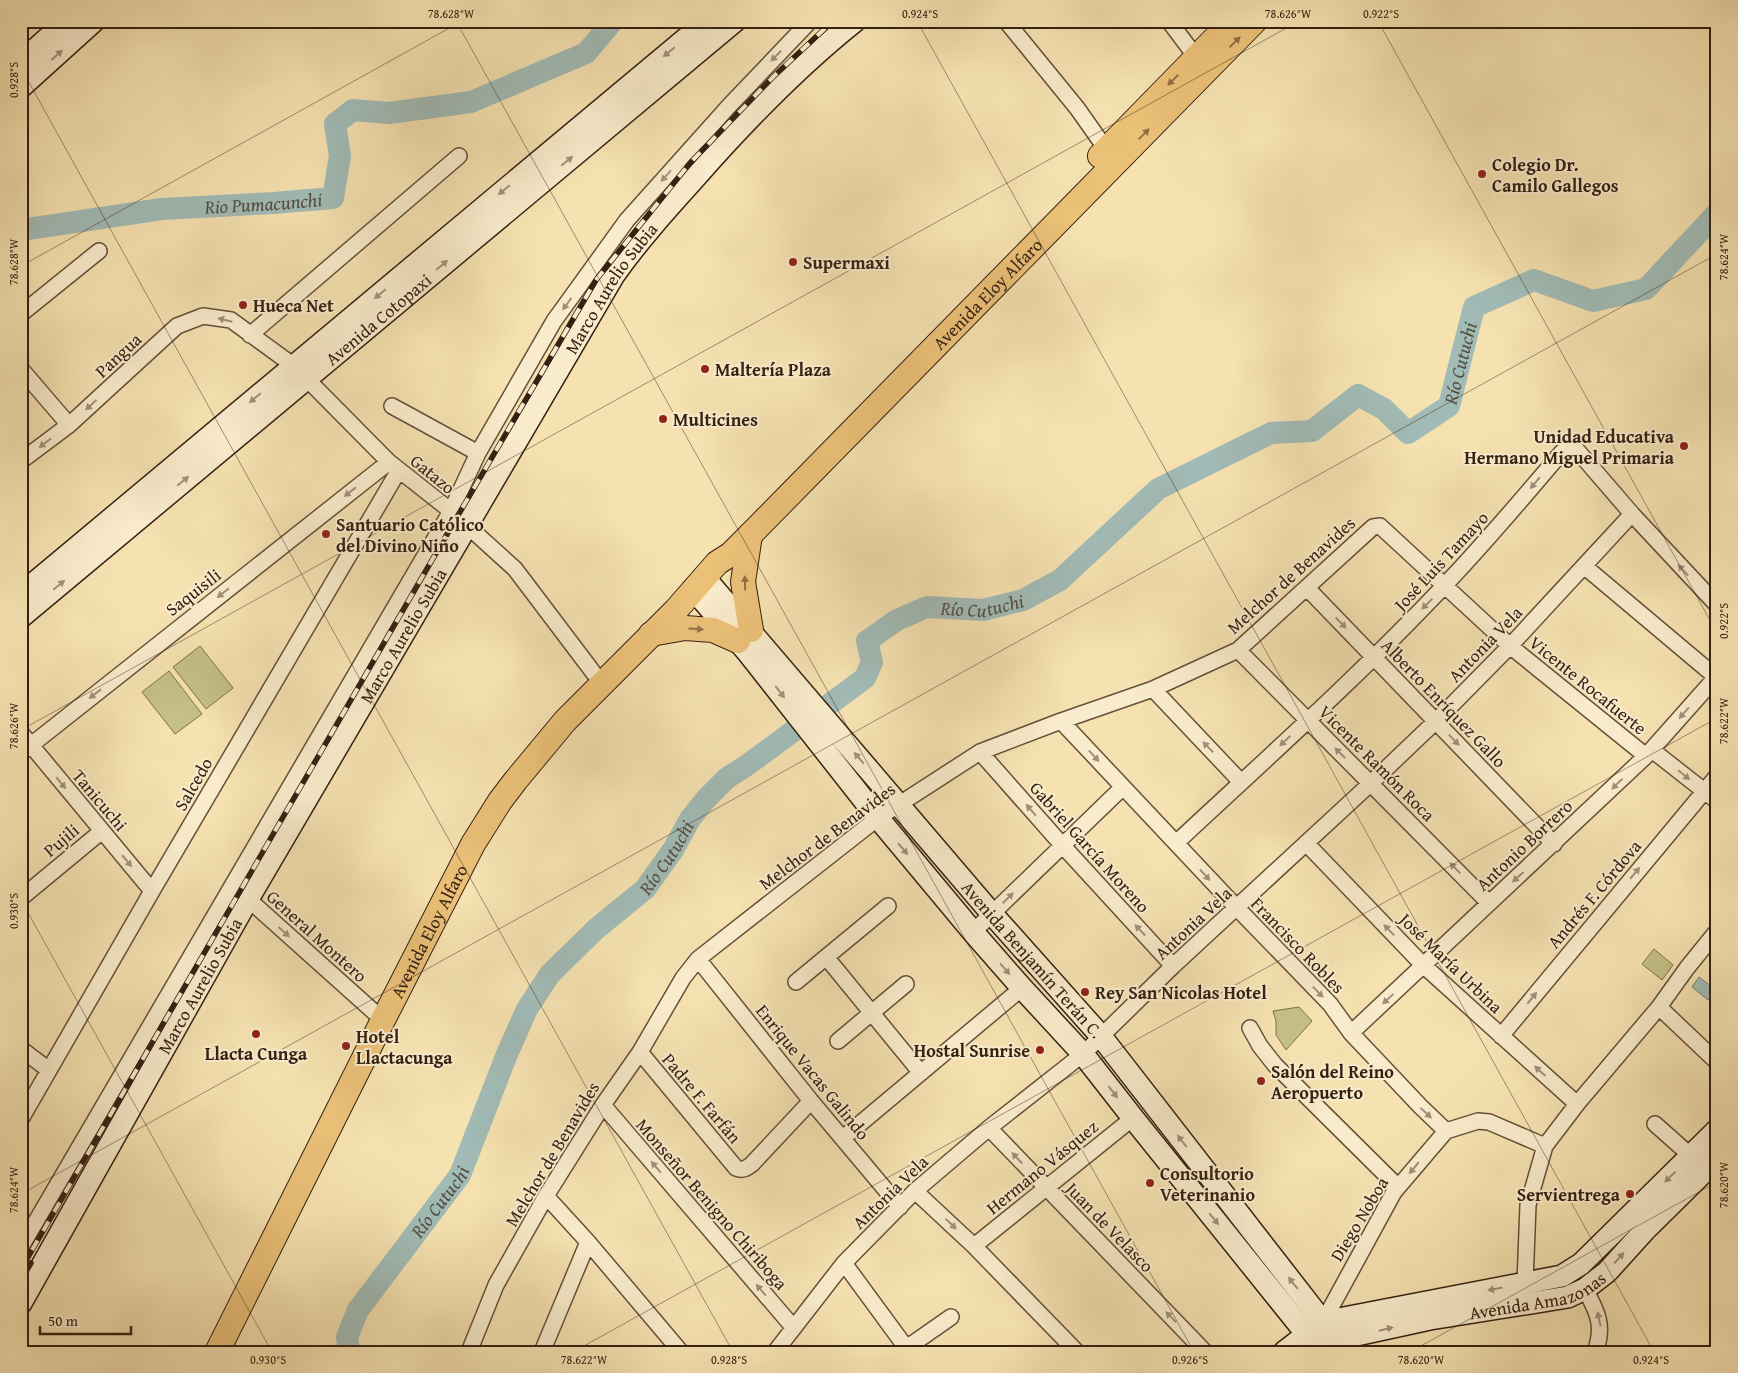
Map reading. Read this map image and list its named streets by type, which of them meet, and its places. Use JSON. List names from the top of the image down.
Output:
{
  "streets": {
    "main road": [
      "Marco Aurelio Subia",
      "Avenida Eloy Alfaro",
      "Avenida Cotopaxi",
      "Avenida Benjamín Terán C.",
      "Avenida Amazonas"
    ],
    "street": [
      "Pangua",
      "Gatazo",
      "José Luis Tamayo",
      "Melchor de Benavides",
      "Saquisili",
      "Antonia Vela",
      "Vicente Rocafuerte",
      "Alberto Enríquez Gallo",
      "Vicente Ramón Roca",
      "Salcedo",
      "Tanicuchi",
      "Pujili",
      "Antonio Borrero",
      "Gabriel García Moreno",
      "Andrés F. Córdova",
      "General Montero",
      "Francisco Robles",
      "José María Urbina",
      "Enrique Vacas Galindo",
      "Padre F. Farfán",
      "Hermano Vásquez",
      "Monseñor Benigno Chiriboga",
      "Diego Noboa",
      "Juan de Velasco"
    ]
  },
  "crossings": [
    ["Marco Aurelio Subia", "Gatazo"],
    ["Marco Aurelio Subia", "General Montero"],
    ["Avenida Eloy Alfaro", "Gatazo"],
    ["Avenida Eloy Alfaro", "General Montero"],
    ["Avenida Eloy Alfaro", "Avenida Benjamín Terán C."],
    ["Avenida Cotopaxi", "Pangua"],
    ["Avenida Cotopaxi", "Gatazo"],
    ["Pangua", "Gatazo"],
    ["Gatazo", "Saquisili"],
    ["Gatazo", "Salcedo"],
    ["José Luis Tamayo", "Antonia Vela"],
    ["José Luis Tamayo", "Vicente Rocafuerte"],
    ["José Luis Tamayo", "Alberto Enríquez Gallo"],
    ["José Luis Tamayo", "Vicente Ramón Roca"],
    ["José Luis Tamayo", "Francisco Robles"],
    ["Melchor de Benavides", "Vicente Rocafuerte"],
    ["Melchor de Benavides", "Alberto Enríquez Gallo"],
    ["Melchor de Benavides", "Vicente Ramón Roca"],
    ["Melchor de Benavides", "Gabriel García Moreno"],
    ["Melchor de Benavides", "Francisco Robles"],
    ["Melchor de Benavides", "Avenida Benjamín Terán C."],
    ["Melchor de Benavides", "Enrique Vacas Galindo"],
    ["Melchor de Benavides", "Padre F. Farfán"],
    ["Melchor de Benavides", "Monseñor Benigno Chiriboga"],
    ["Saquisili", "Salcedo"],
    ["Saquisili", "Tanicuchi"],
    ["Antonia Vela", "Vicente Rocafuerte"],
    ["Antonia Vela", "Alberto Enríquez Gallo"],
    ["Antonia Vela", "Vicente Ramón Roca"],
    ["Antonia Vela", "Gabriel García Moreno"],
    ["Antonia Vela", "Francisco Robles"],
    ["Antonia Vela", "Avenida Benjamín Terán C."],
    ["Antonia Vela", "José María Urbina"],
    ["Antonia Vela", "Enrique Vacas Galindo"],
    ["Antonia Vela", "Monseñor Benigno Chiriboga"],
    ["Antonia Vela", "Juan de Velasco"],
    ["Vicente Rocafuerte", "Antonio Borrero"],
    ["Vicente Rocafuerte", "Andrés F. Córdova"],
    ["Alberto Enríquez Gallo", "Antonio Borrero"],
    ["Vicente Ramón Roca", "Antonio Borrero"],
    ["Salcedo", "Tanicuchi"],
    ["Tanicuchi", "Pujili"],
    ["Antonio Borrero", "Francisco Robles"],
    ["Antonio Borrero", "José María Urbina"],
    ["Andrés F. Córdova", "José María Urbina"],
    ["Francisco Robles", "Diego Noboa"],
    ["Avenida Benjamín Terán C.", "Hermano Vásquez"],
    ["Avenida Benjamín Terán C.", "Diego Noboa"],
    ["Avenida Benjamín Terán C.", "Avenida Amazonas"],
    ["Enrique Vacas Galindo", "Padre F. Farfán"],
    ["Hermano Vásquez", "Juan de Velasco"],
    ["Diego Noboa", "Avenida Amazonas"]
  ],
  "one_way": [
    "Saquisili",
    "Alberto Enríquez Gallo",
    "Vicente Ramón Roca",
    "Tanicuchi",
    "Antonio Borrero",
    "Gabriel García Moreno",
    "General Montero",
    "José María Urbina"
  ],
  "water": ["Rio Pumacunchi", "Río Cutuchi"],
  "places": [
    "Colegio Dr. Camilo Gallegos",
    "Supermaxi",
    "Hueca Net",
    "Maltería Plaza",
    "Multicines",
    "Unidad Educativa Hermano Miguel Primaria",
    "Santuario Católico del Divino Niño",
    "Rey San Nicolas Hotel",
    "Llacta Cunga",
    "Hotel Llactacunga",
    "Hostal Sunrise",
    "Salón del Reino Aeropuerto",
    "Consultorio Veterinanio",
    "Servientrega"
  ],
  "scale_bar": "50 m",
  "coordinates": [
    "78.628°W",
    "0.924°S",
    "78.626°W",
    "0.922°S",
    "0.928°S",
    "78.624°W",
    "78.622°W",
    "0.930°S",
    "78.620°W",
    "0.926°S"
  ]
}
